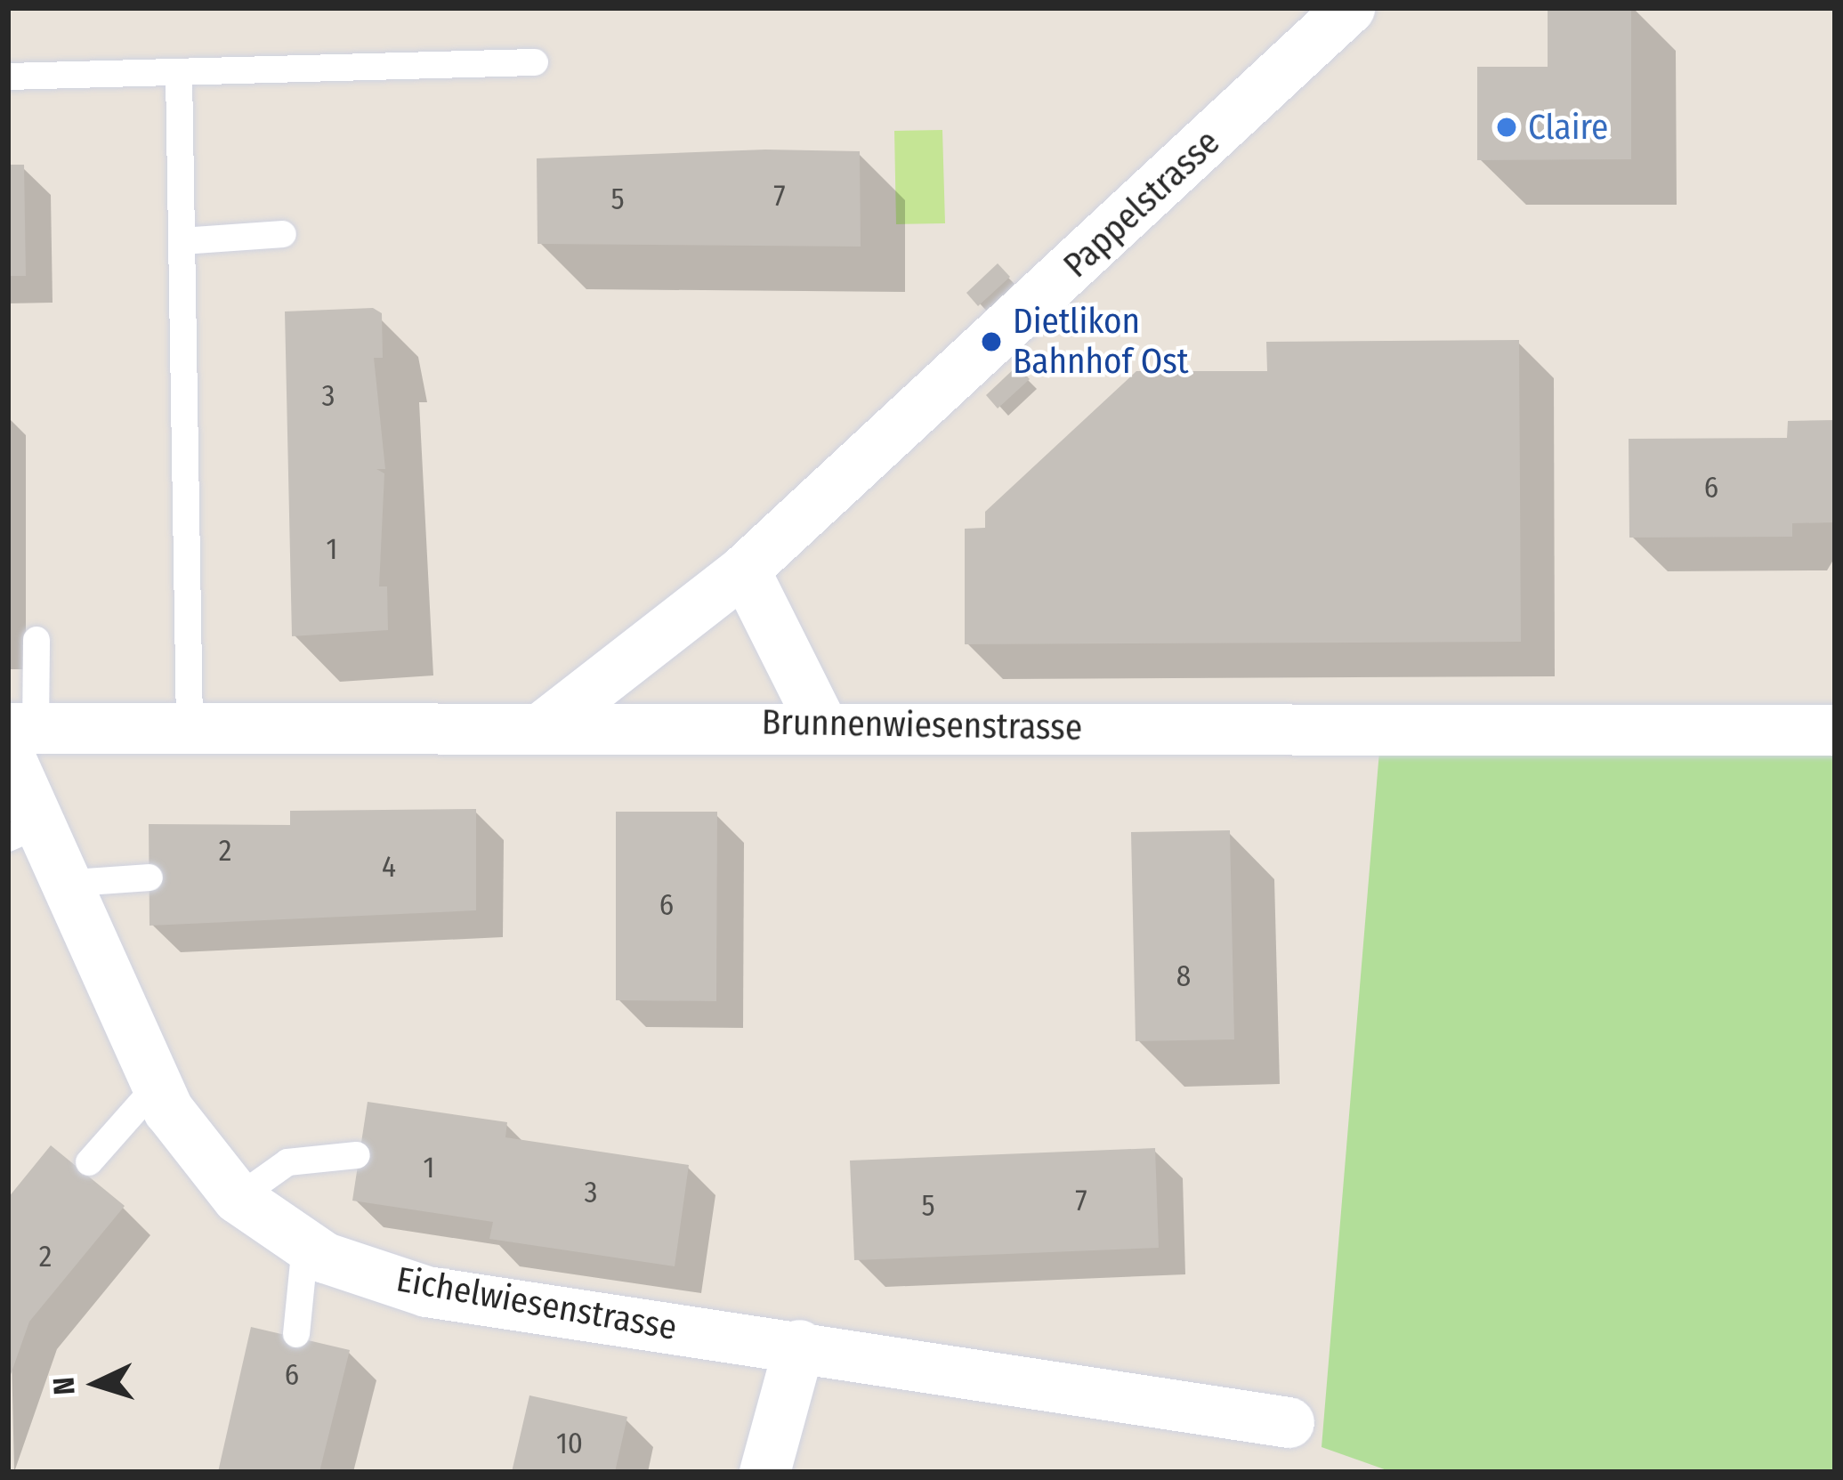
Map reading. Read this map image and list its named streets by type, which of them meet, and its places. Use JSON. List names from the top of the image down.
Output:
{
  "streets": {
    "street": ["Pappelstrasse", "Brunnenwiesenstrasse", "Eichelwiesenstrasse"]
  },
  "crossings": [
    ["Pappelstrasse", "Brunnenwiesenstrasse"],
    ["Brunnenwiesenstrasse", "Eichelwiesenstrasse"]
  ],
  "places": ["Claire", "Dietlikon Bahnhof Ost"],
  "house_numbers": [
    "7",
    "5",
    "3",
    "6",
    "1",
    "2",
    "4",
    "6",
    "8",
    "1",
    "3",
    "7",
    "5",
    "2",
    "6",
    "10"
  ],
  "north": "left"
}
